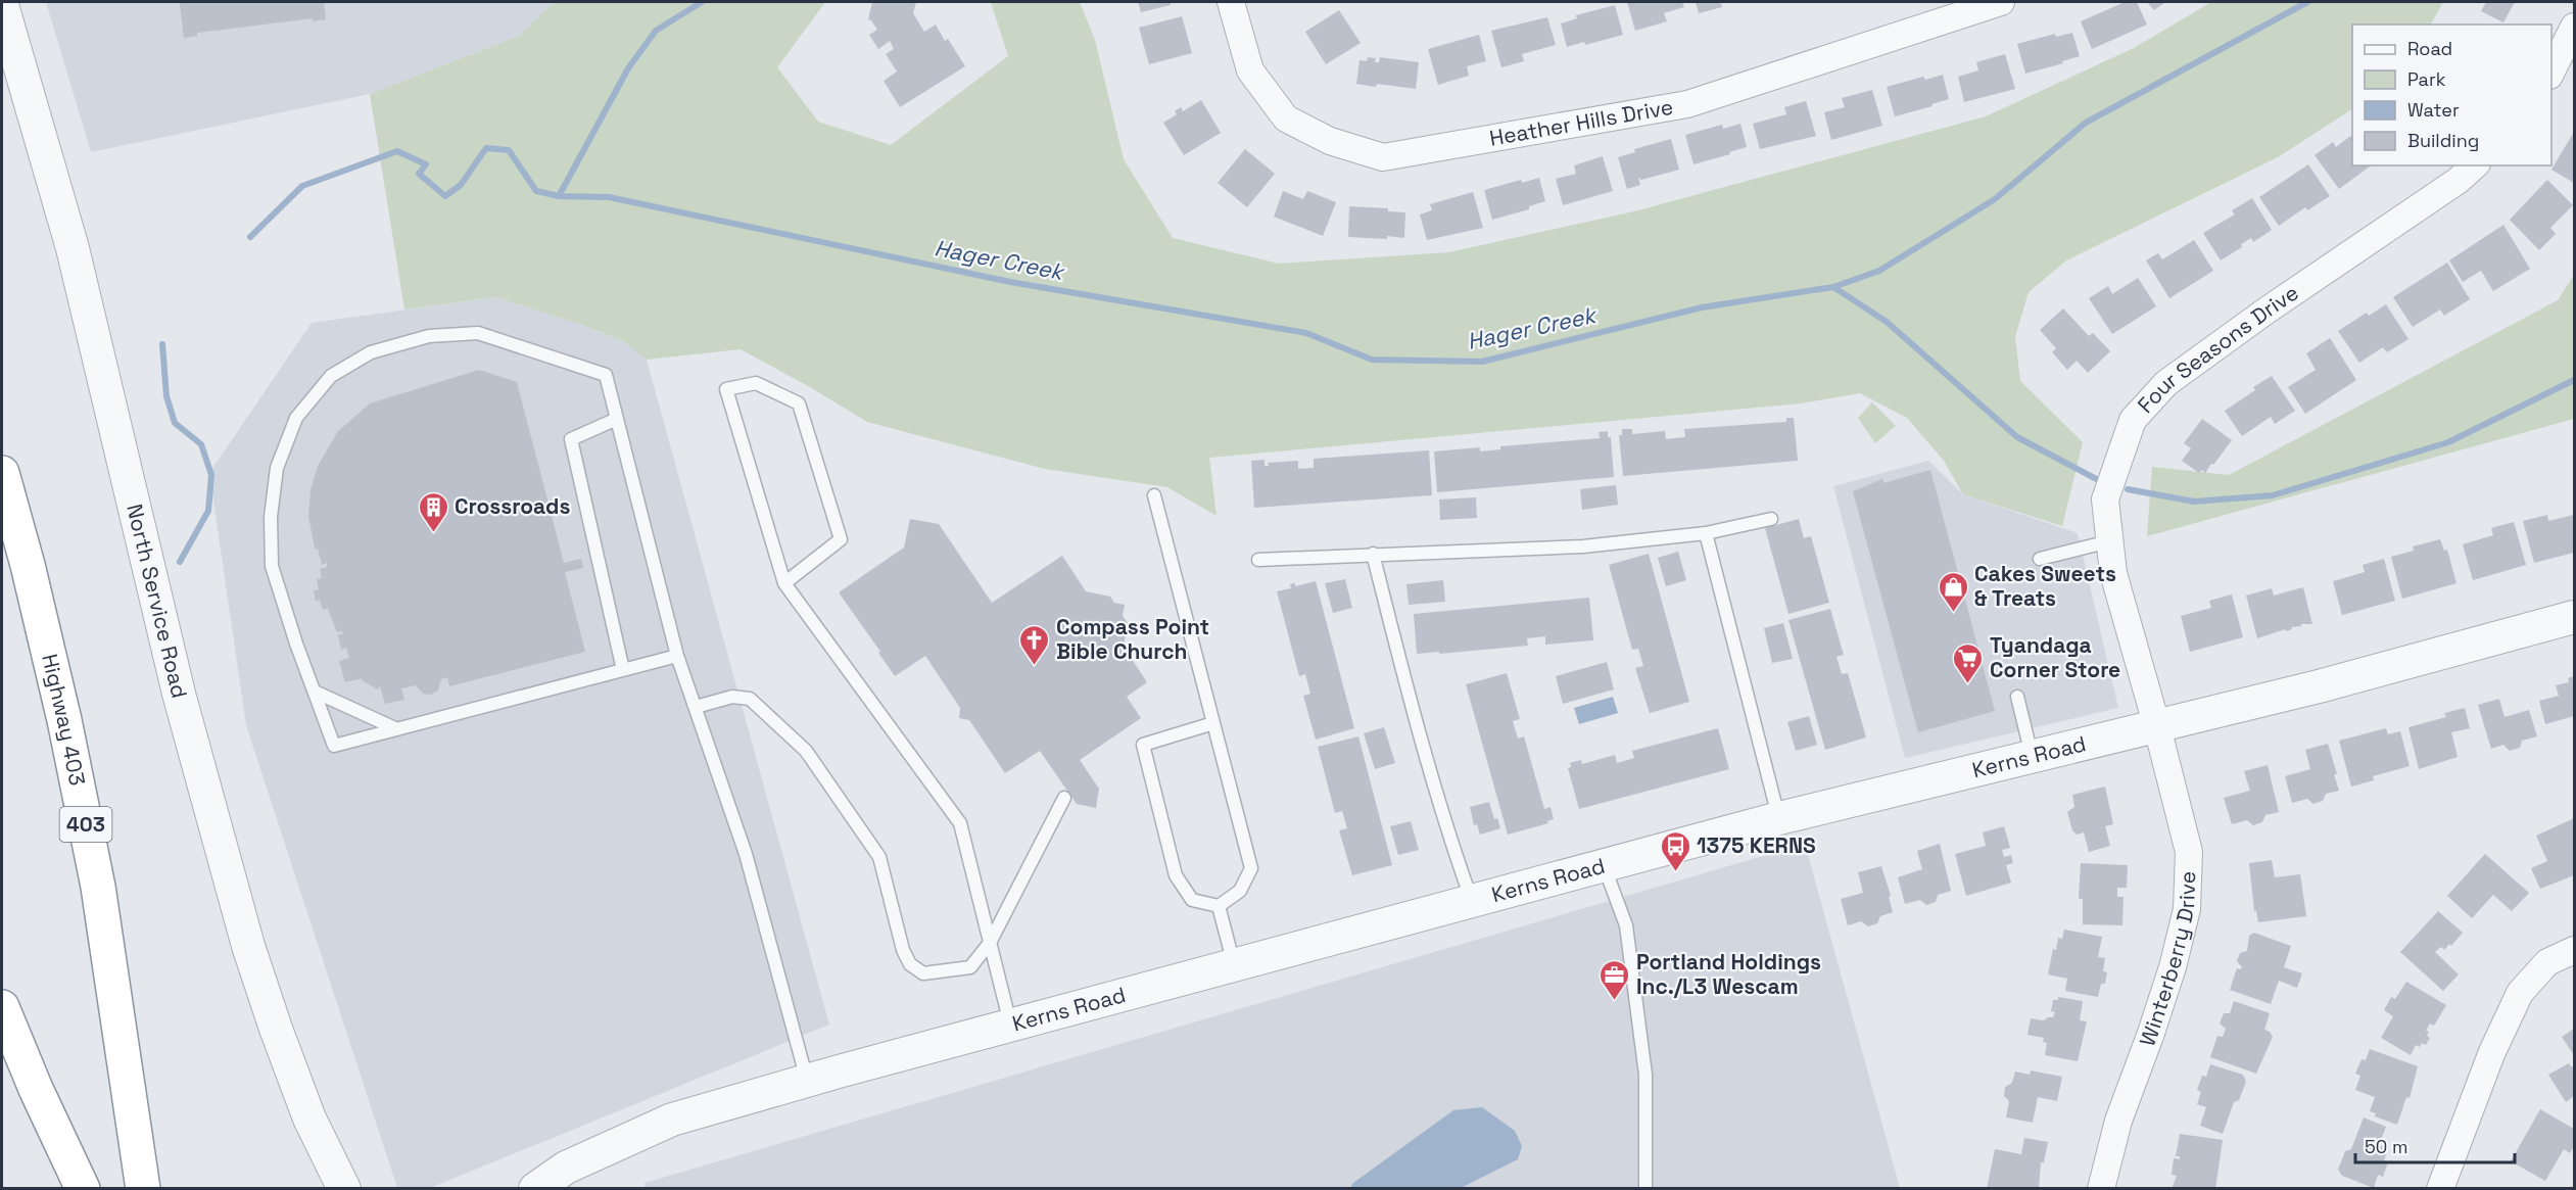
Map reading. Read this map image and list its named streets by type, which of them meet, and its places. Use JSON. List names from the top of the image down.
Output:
{
  "streets": {
    "highway": ["Highway 403", "403"],
    "street": [
      "Heather Hills Drive",
      "Four Seasons Drive",
      "North Service Road",
      "Kerns Road",
      "Winterberry Drive"
    ]
  },
  "crossings": [
    ["Four Seasons Drive", "Kerns Road"],
    ["Four Seasons Drive", "Winterberry Drive"],
    ["Kerns Road", "Winterberry Drive"]
  ],
  "water": ["Hager Creek"],
  "places": {
    "building": ["Crossroads"],
    "shop": ["Cakes Sweets & Treats"],
    "church": ["Compass Point Bible Church"],
    "supermarket": ["Tyandaga Corner Store"],
    "bus stop": ["1375 KERNS"],
    "office": ["Portland Holdings Inc./L3 Wescam"]
  },
  "legend": [
    "Road",
    "Park",
    "Water",
    "Building"
  ],
  "scale_bar": "50 m"
}
